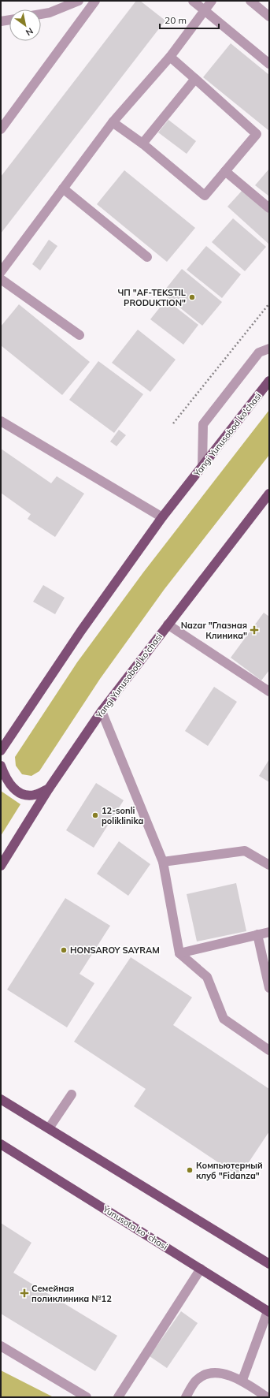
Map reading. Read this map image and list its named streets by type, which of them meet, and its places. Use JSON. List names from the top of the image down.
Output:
{
  "streets": {
    "main road": ["Yangi Yunusobod ko'chasi", "Yunusota koʻchasi"]
  },
  "places": {
    "other": [
      "ЧП \"AF-TEKSTIL PRODUKTION\"",
      "12-sonli poliklinika",
      "HONSAROY SAYRAM",
      "Компьютерный клуб \"Fidanza\""
    ],
    "health": ["Nazar \"Глазная Клиника\"", "Семейная поликлиника №12"]
  },
  "scale_bar": "20 m",
  "north": "bottom right"
}
